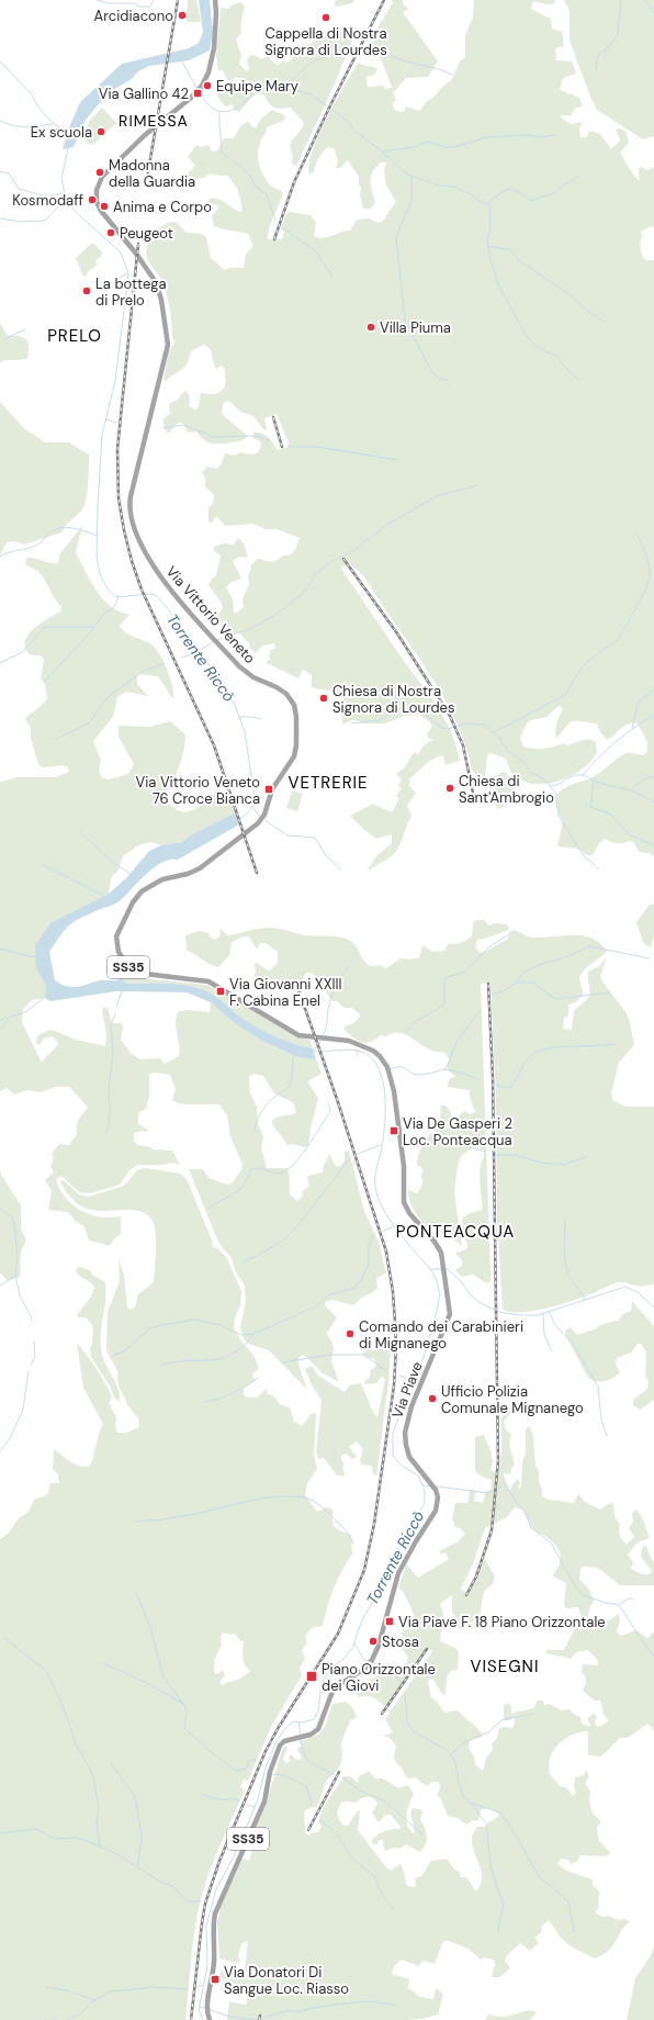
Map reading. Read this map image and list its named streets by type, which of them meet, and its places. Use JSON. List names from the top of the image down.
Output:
{
  "streets": {
    "main road": ["Via Vittorio Veneto", "SS35", "Via Piave"]
  },
  "crossings": [
    ["Via Vittorio Veneto", "Via Piave"]
  ],
  "districts": [
    "RIMESSA",
    "PRELO",
    "VETRERIE",
    "PONTEACQUA",
    "VISEGNI"
  ],
  "water": ["Torrente Riccò"],
  "places": {
    "other": [
      "Arcidiacono",
      "Cappella di Nostra Signora di Lourdes",
      "Equipe Mary",
      "Ex scuola",
      "Madonna della Guardia",
      "Kosmodaff",
      "Anima e Corpo",
      "Peugeot",
      "La bottega di Prelo",
      "Villa Piuma",
      "Chiesa di Nostra Signora di Lourdes",
      "Chiesa di Sant'Ambrogio",
      "Comando dei Carabinieri di Mignanego",
      "Ufficio Polizia Comunale Mignanego",
      "Stosa"
    ],
    "transit": [
      "Via Gallino 42",
      "Via Vittorio Veneto 76 Croce Bianca",
      "Via Giovanni XXIII F. Cabina Enel",
      "Via De Gasperi 2 Loc. Ponteacqua",
      "Via Piave F. 18 Piano Orizzontale",
      "Piano Orizzontale dei Giovi",
      "Via Donatori Di Sangue Loc. Riasso"
    ]
  }
}
